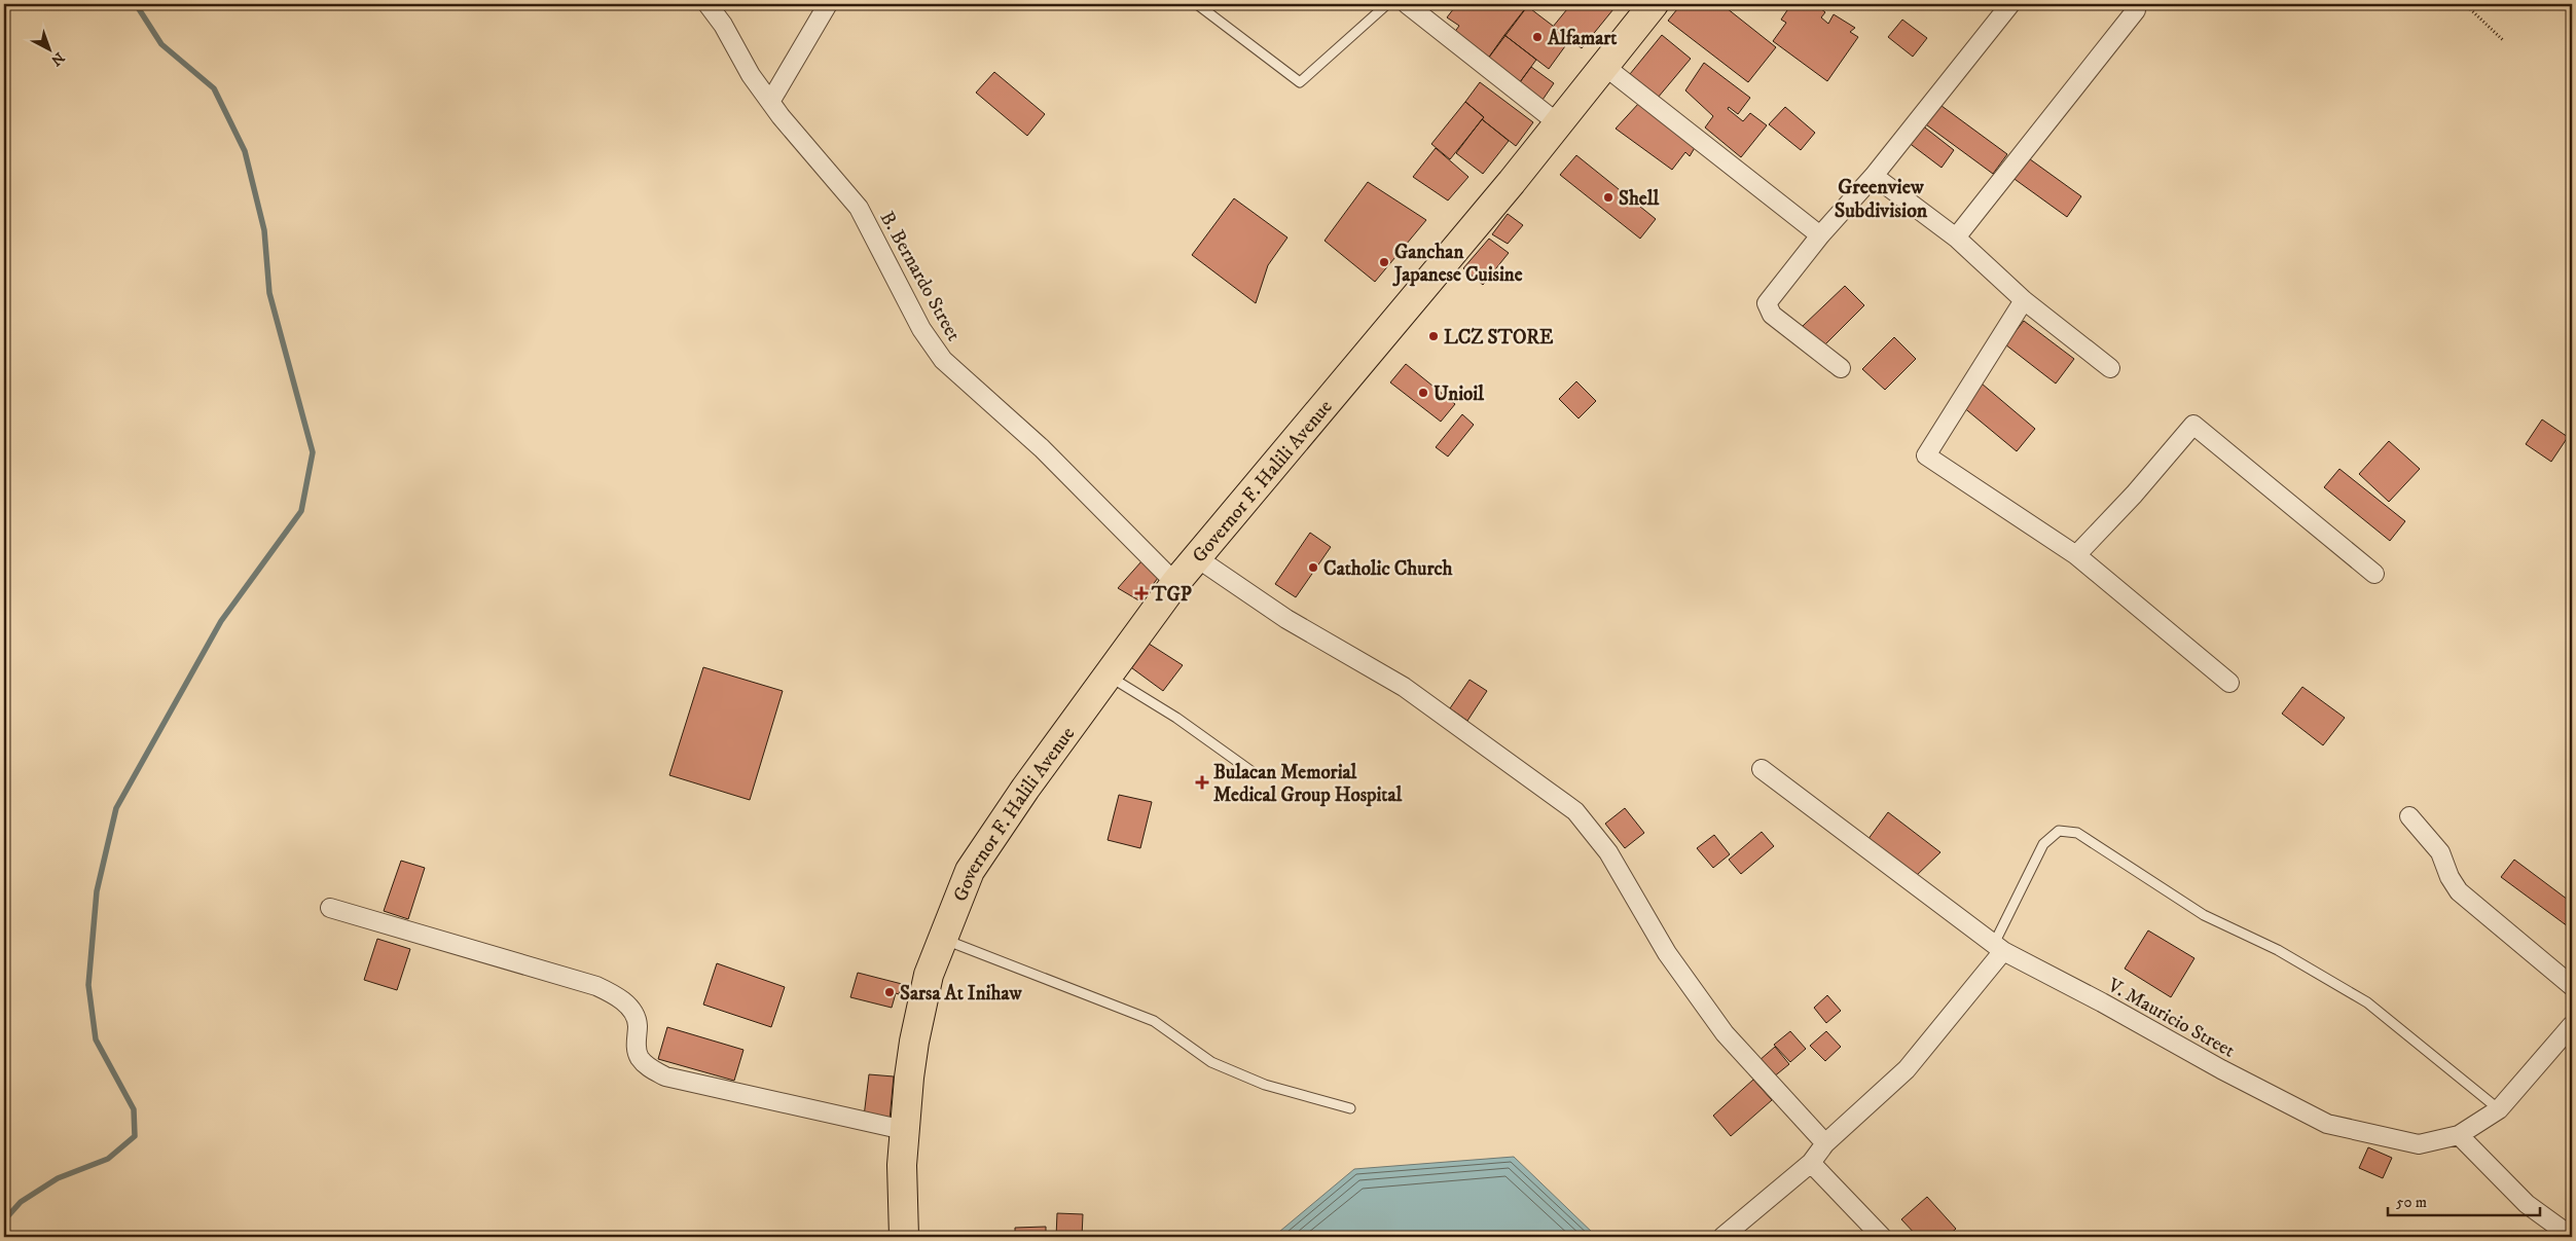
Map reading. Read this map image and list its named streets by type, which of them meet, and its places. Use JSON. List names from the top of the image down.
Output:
{
  "streets": {
    "main road": ["Governor F. Halili Avenue"],
    "street": ["B. Bernardo Street", "V. Mauricio Street"]
  },
  "crossings": [
    ["B. Bernardo Street", "Governor F. Halili Avenue"]
  ],
  "districts": ["Greenview Subdivision"],
  "places": {
    "other": [
      "Alfamart",
      "Shell",
      "Ganchan Japanese Cuisine",
      "LCZ STORE",
      "Unioil",
      "Catholic Church",
      "Sarsa At Inihaw"
    ],
    "health": ["TGP", "Bulacan Memorial Medical Group Hospital"]
  },
  "scale_bar": "50 m",
  "north": "bottom right"
}
